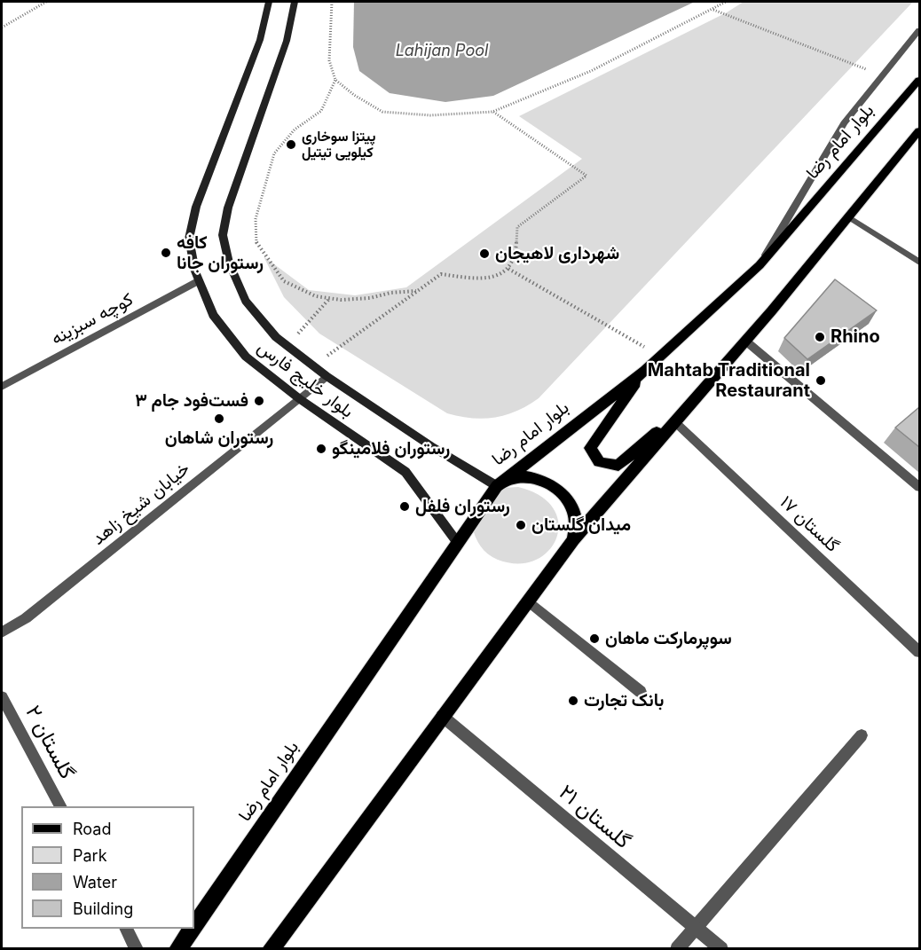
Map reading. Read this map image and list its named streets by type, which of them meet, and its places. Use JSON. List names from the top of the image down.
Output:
{
  "streets": {
    "main road": ["بلوار امام رضا", "بلوار خلیج فارس"],
    "street": [
      "کوچه سبزینه",
      "خیابان شیخ زاهد",
      "گلستان ۱۷",
      "گلستان ۲",
      "گلستان ۲۱"
    ]
  },
  "crossings": [
    ["بلوار امام رضا", "بلوار خلیج فارس"],
    ["کوچه سبزینه", "بلوار خلیج فارس"],
    ["بلوار خلیج فارس", "خیابان شیخ زاهد"]
  ],
  "water": ["Lahijan Pool"],
  "places": [
    "پیتزا سوخاری کیلویی تیتیل",
    "کافه رستوران جانا",
    "شهرداری لاهیجان",
    "Rhino",
    "Mahtab Traditional Restaurant",
    "فست‌فود جام ۳",
    "رستوران‌ شاهان",
    "رستوران فلامینگو",
    "رستوران فلفل",
    "میدان گلستان",
    "سوپرمارکت ماهان",
    "بانک تجارت"
  ],
  "legend": [
    "Road",
    "Park",
    "Water",
    "Building"
  ]
}
